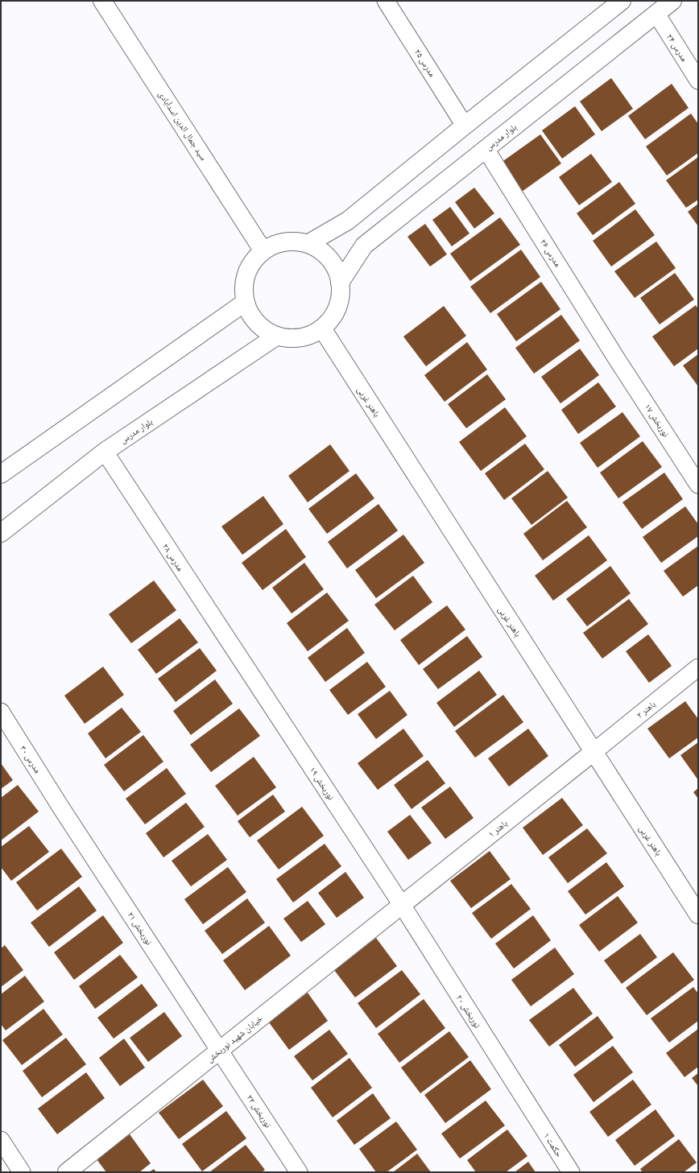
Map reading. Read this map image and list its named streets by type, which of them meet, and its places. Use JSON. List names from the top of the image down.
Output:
{
  "streets": {
    "main road": [
      "سید جمال الدین اسدآبادی",
      "بلوار مدرس",
      "باهنر غربی",
      "باهنر ۱",
      "خیابان شهید نوربخش"
    ],
    "street": [
      "مدرس ۲۴",
      "مدرس ۲۵",
      "مدرس ۲۶",
      "نوربخش ۱۷",
      "مدرس ۲۸",
      "باهنر ۲",
      "مدرس ۳۰",
      "نوربخش ۱۹",
      "نوربخش ۲۱",
      "نوربخش ۲۰",
      "نوربخش ۲۲",
      "حکمت ۱"
    ]
  },
  "crossings": [
    ["مدرس ۲۴", "بلوار مدرس"],
    ["سید جمال الدین اسدآبادی", "بلوار مدرس"],
    ["سید جمال الدین اسدآبادی", "باهنر غربی"],
    ["بلوار مدرس", "مدرس ۲۶"],
    ["بلوار مدرس", "باهنر غربی"],
    ["بلوار مدرس", "مدرس ۲۸"],
    ["مدرس ۲۶", "نوربخش ۱۷"],
    ["باهنر غربی", "باهنر ۲"],
    ["باهنر غربی", "باهنر ۱"],
    ["مدرس ۲۸", "نوربخش ۱۹"],
    ["باهنر ۲", "باهنر ۱"],
    ["مدرس ۳۰", "نوربخش ۲۱"],
    ["نوربخش ۱۹", "باهنر ۱"],
    ["نوربخش ۱۹", "نوربخش ۲۰"],
    ["نوربخش ۱۹", "خیابان شهید نوربخش"],
    ["باهنر ۱", "نوربخش ۲۰"],
    ["باهنر ۱", "خیابان شهید نوربخش"],
    ["نوربخش ۲۱", "خیابان شهید نوربخش"],
    ["نوربخش ۲۱", "نوربخش ۲۲"],
    ["نوربخش ۲۰", "خیابان شهید نوربخش"],
    ["نوربخش ۲۰", "حکمت ۱"],
    ["خیابان شهید نوربخش", "نوربخش ۲۲"]
  ]
}
